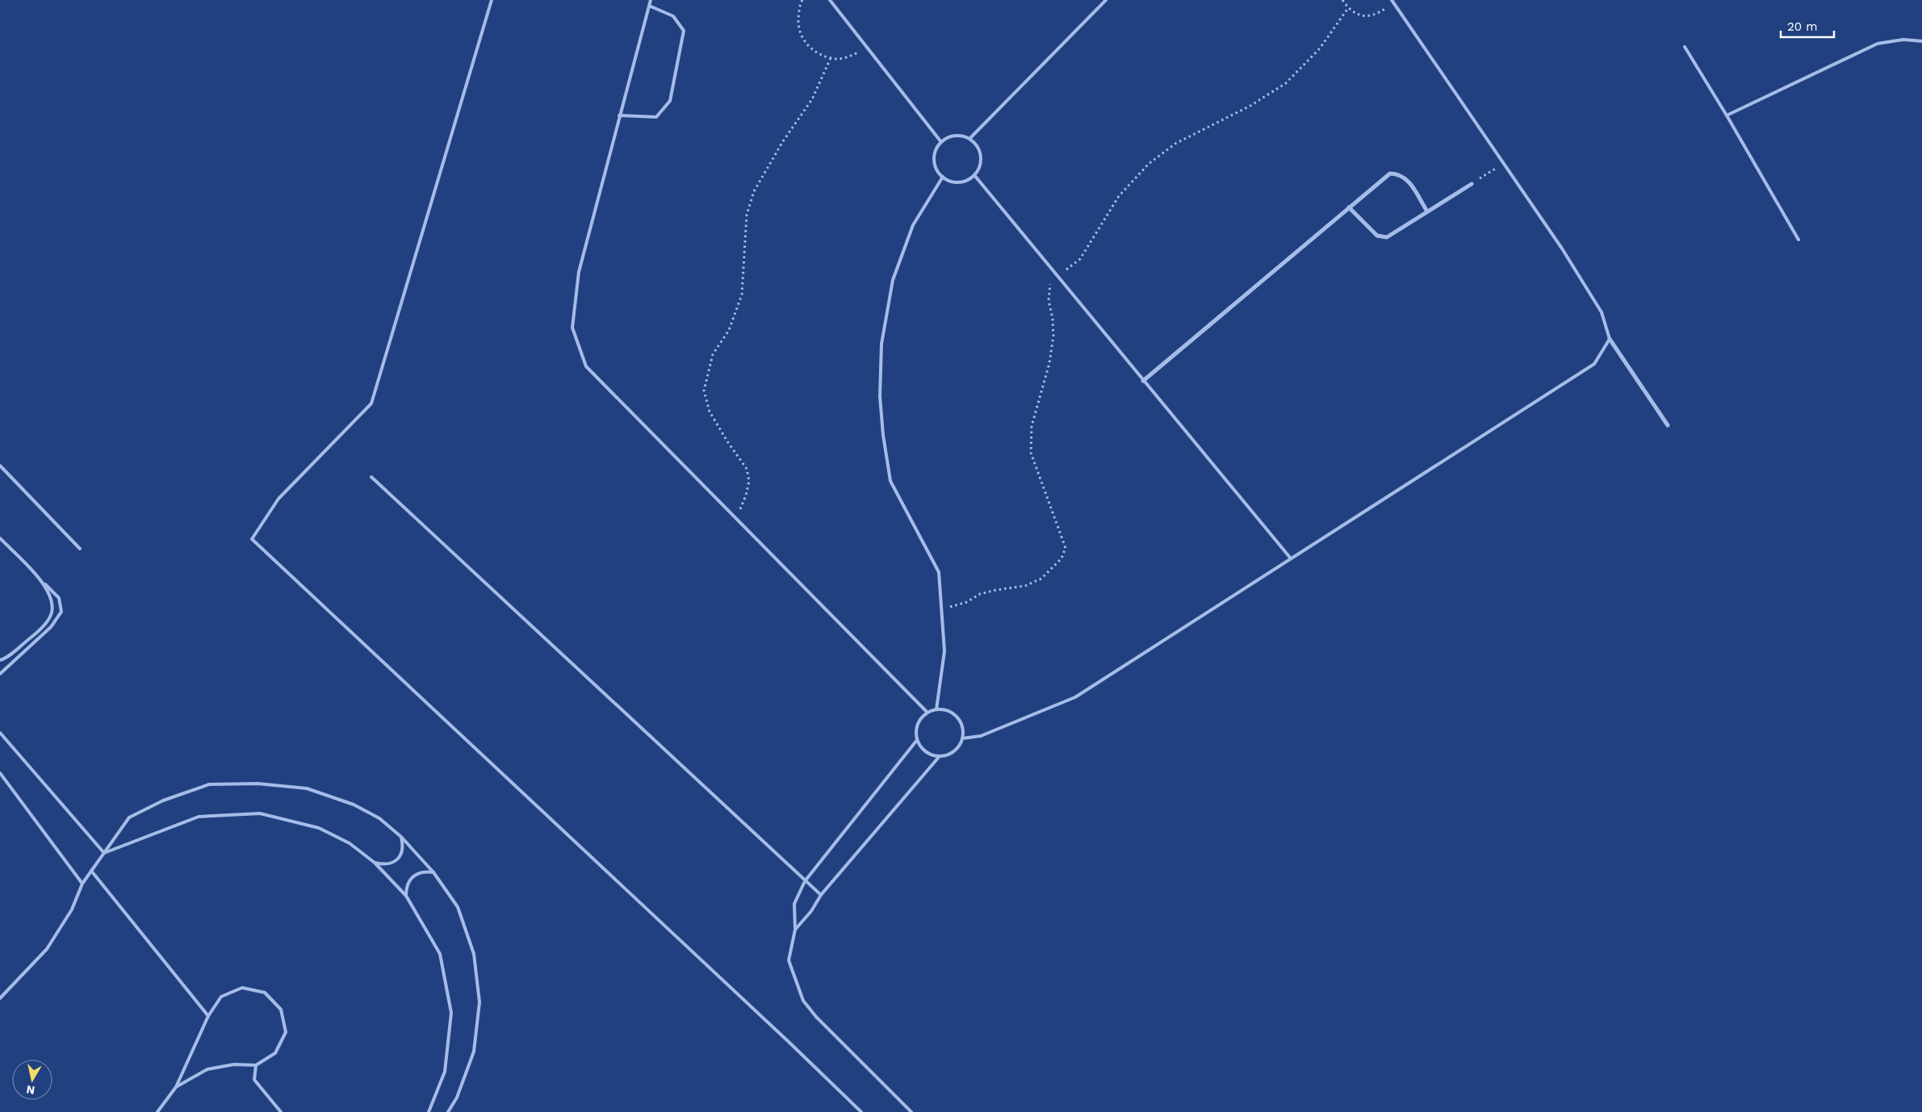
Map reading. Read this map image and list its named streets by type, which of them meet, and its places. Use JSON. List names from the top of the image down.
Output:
{
  "scale_bar": "20 m",
  "north": "bottom"
}
